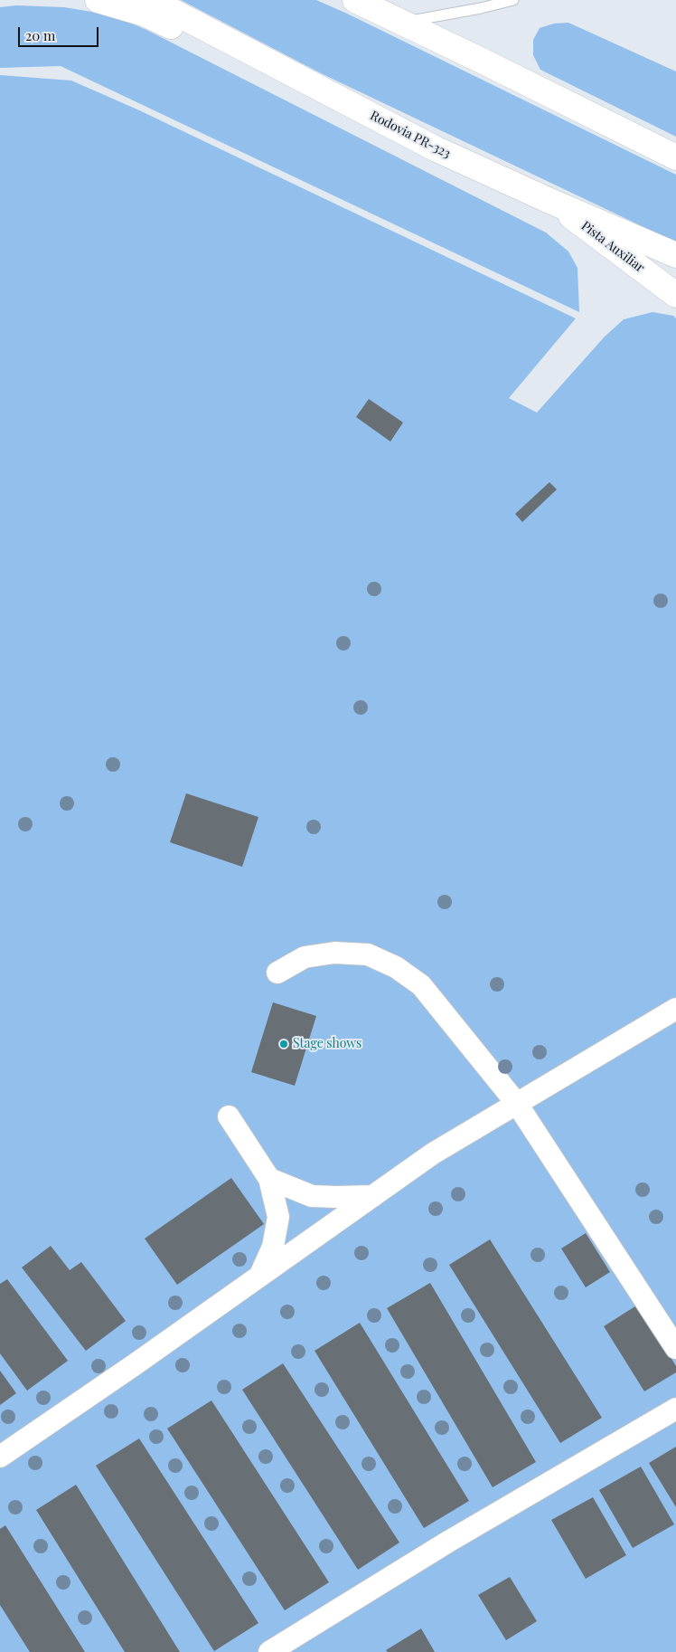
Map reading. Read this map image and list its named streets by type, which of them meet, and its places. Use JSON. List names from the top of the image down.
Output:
{
  "streets": {
    "main road": ["Rodovia PR-323", "Pista Auxiliar"]
  },
  "crossings": [
    ["Rodovia PR-323", "Pista Auxiliar"]
  ],
  "places": ["Stage shows"],
  "scale_bar": "20 m"
}
